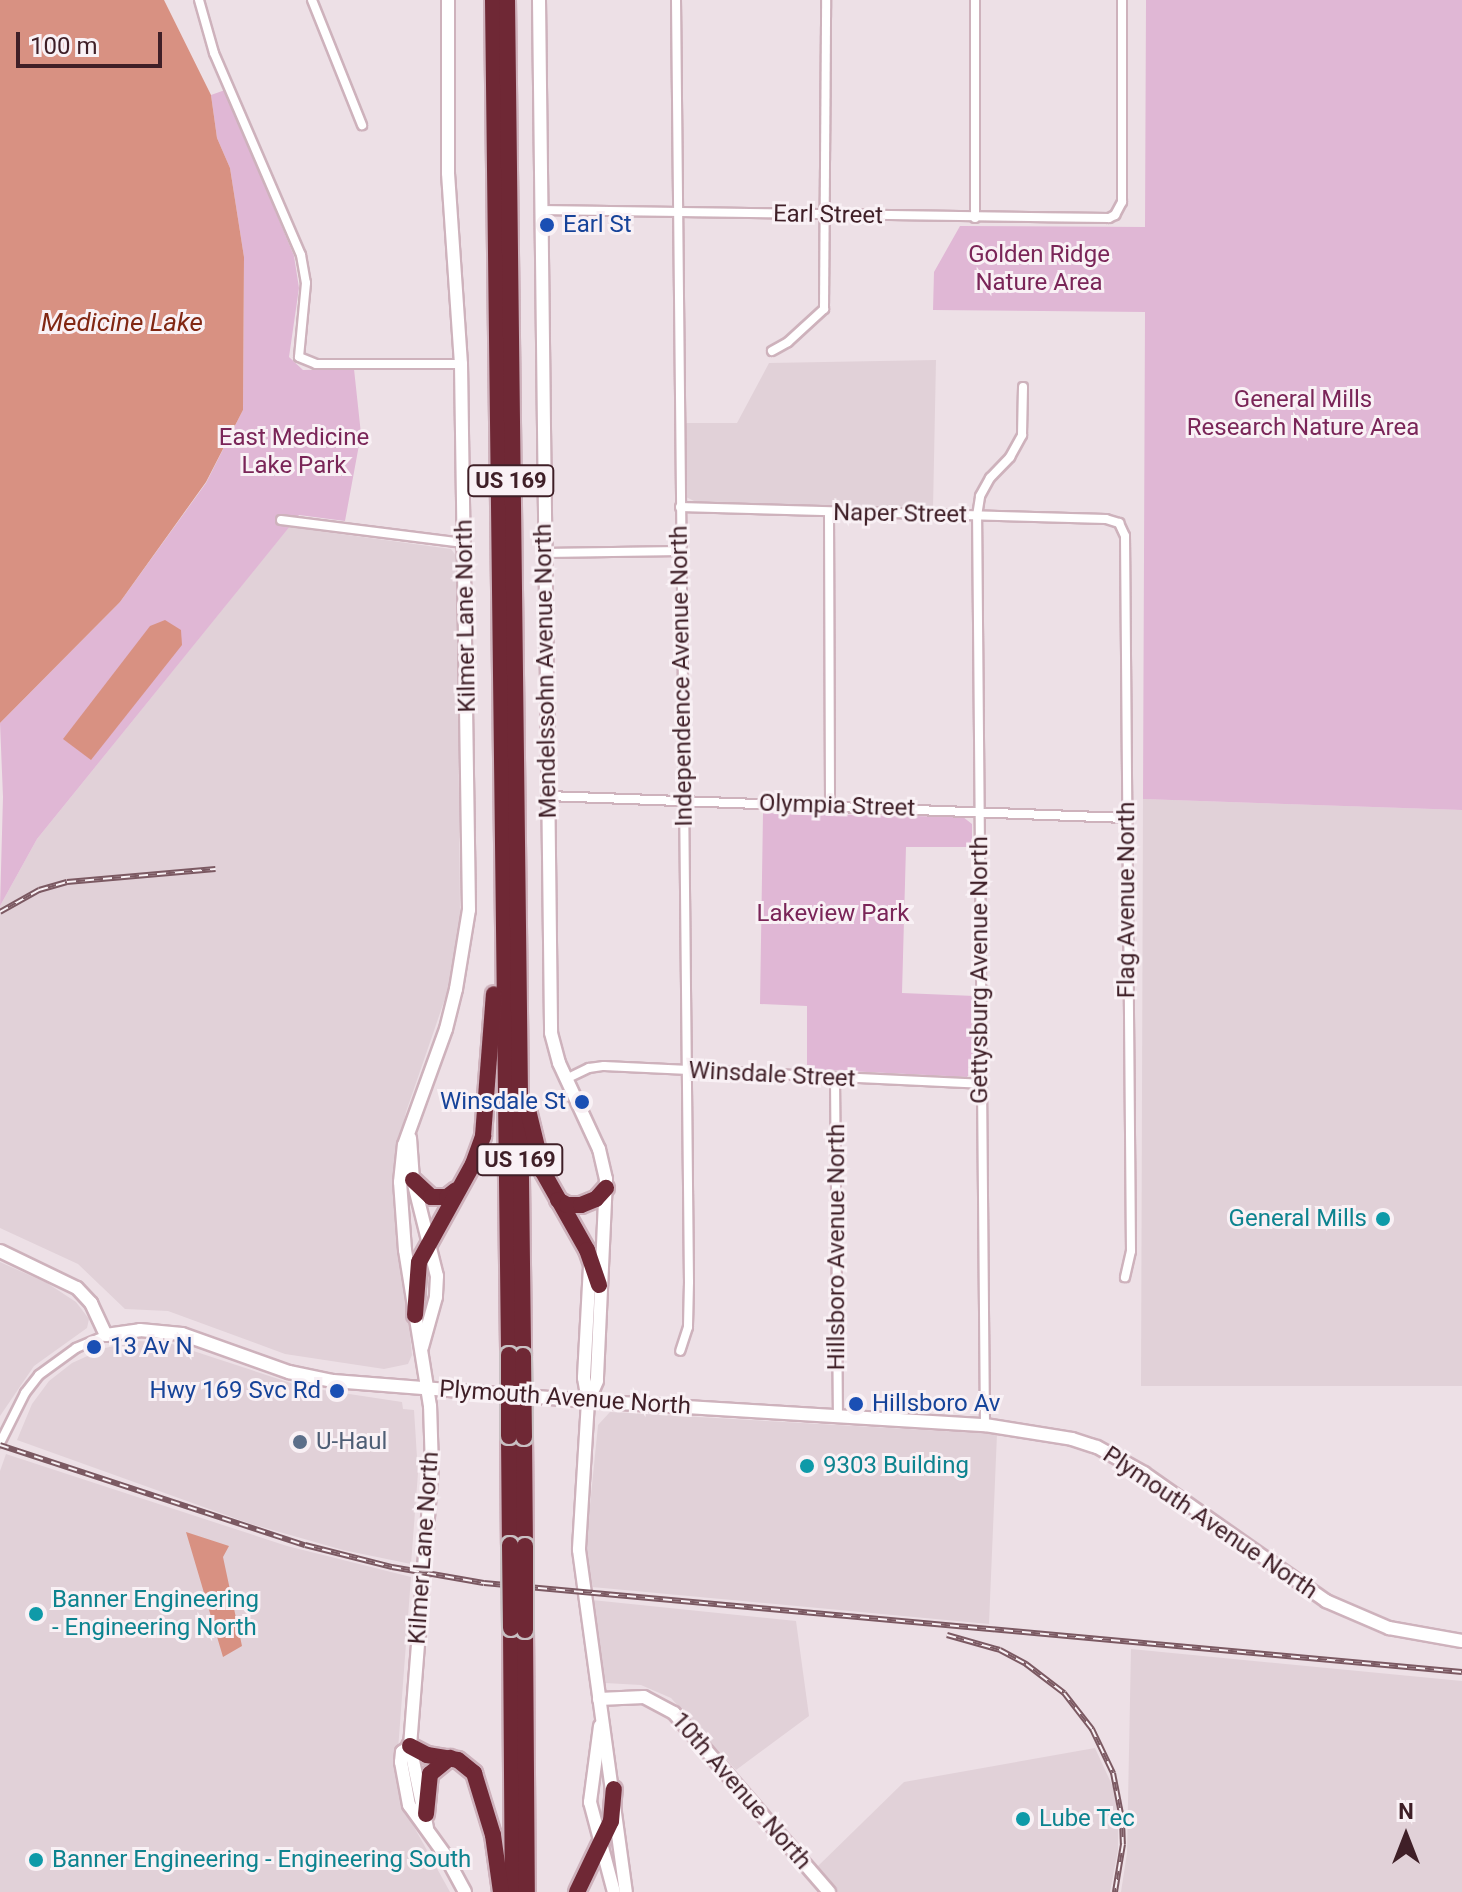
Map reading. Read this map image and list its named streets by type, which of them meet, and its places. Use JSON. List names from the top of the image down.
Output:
{
  "streets": {
    "highway": ["US 169"],
    "street": [
      "Earl Street",
      "Naper Street",
      "Kilmer Lane North",
      "Mendelssohn Avenue North",
      "Independence Avenue North",
      "Olympia Street",
      "Flag Avenue North",
      "Gettysburg Avenue North",
      "Winsdale Street",
      "Hillsboro Avenue North",
      "Plymouth Avenue North",
      "10th Avenue North"
    ]
  },
  "crossings": [
    ["Earl Street", "Mendelssohn Avenue North"],
    ["Earl Street", "Independence Avenue North"],
    ["Naper Street", "Independence Avenue North"],
    ["Naper Street", "Flag Avenue North"],
    ["Naper Street", "Gettysburg Avenue North"],
    ["Kilmer Lane North", "Plymouth Avenue North"],
    ["Mendelssohn Avenue North", "Olympia Street"],
    ["Mendelssohn Avenue North", "Winsdale Street"],
    ["Mendelssohn Avenue North", "Plymouth Avenue North"],
    ["Mendelssohn Avenue North", "10th Avenue North"],
    ["Independence Avenue North", "Olympia Street"],
    ["Independence Avenue North", "Winsdale Street"],
    ["Olympia Street", "Flag Avenue North"],
    ["Olympia Street", "Gettysburg Avenue North"],
    ["Gettysburg Avenue North", "Winsdale Street"],
    ["Gettysburg Avenue North", "Plymouth Avenue North"],
    ["Winsdale Street", "Hillsboro Avenue North"],
    ["Hillsboro Avenue North", "Plymouth Avenue North"]
  ],
  "water": ["Medicine Lake"],
  "parks": [
    "Golden Ridge Nature Area",
    "General Mills Research Nature Area",
    "East Medicine Lake Park",
    "Lakeview Park"
  ],
  "places": [
    "Earl St",
    "Winsdale St",
    "General Mills",
    "13 Av N",
    "Hwy 169 Svc Rd",
    "Hillsboro Av",
    "U-Haul",
    "9303 Building",
    "Banner Engineering - Engineering North",
    "Lube Tec",
    "Banner Engineering - Engineering South"
  ],
  "scale_bar": "100 m",
  "north": "top"
}
